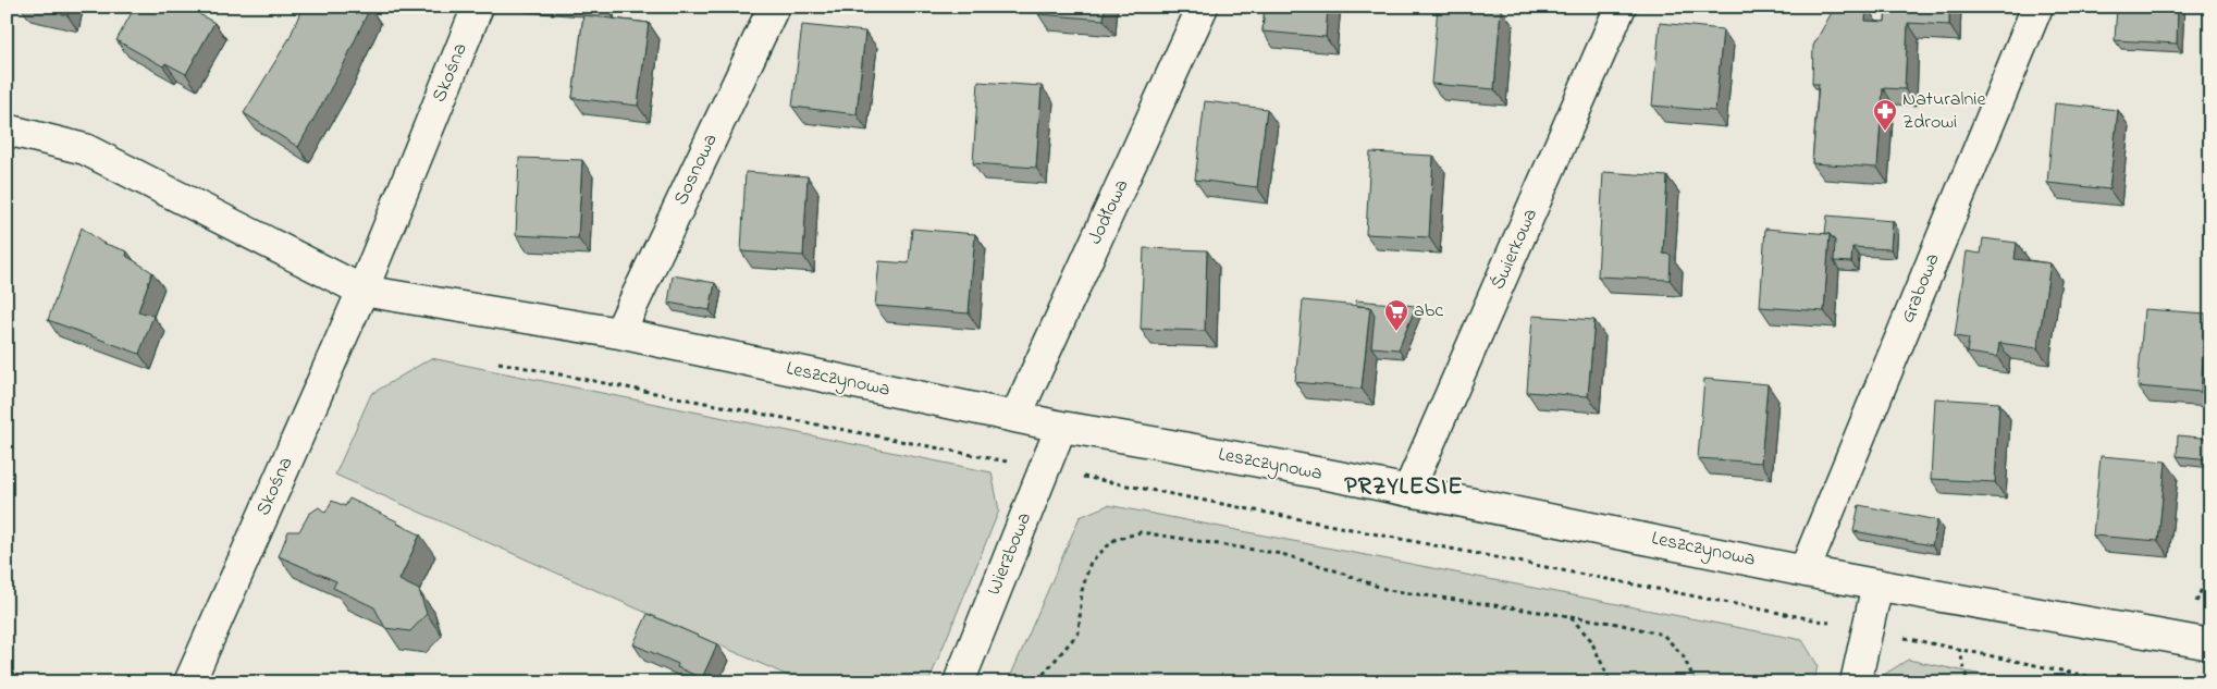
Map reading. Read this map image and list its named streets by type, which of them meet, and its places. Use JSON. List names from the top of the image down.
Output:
{
  "streets": {
    "street": [
      "Skośna",
      "Sosnowa",
      "Jodłowa",
      "Świerkowa",
      "Grabowa",
      "Leszczynowa",
      "Wierzbowa"
    ]
  },
  "crossings": [
    ["Skośna", "Leszczynowa"],
    ["Sosnowa", "Leszczynowa"],
    ["Jodłowa", "Leszczynowa"],
    ["Świerkowa", "Leszczynowa"],
    ["Grabowa", "Leszczynowa"],
    ["Leszczynowa", "Wierzbowa"]
  ],
  "districts": ["PRZYLESIE"],
  "places": {
    "pharmacy": ["Naturalnie Zdrowi"],
    "supermarket": ["abc"]
  }
}
